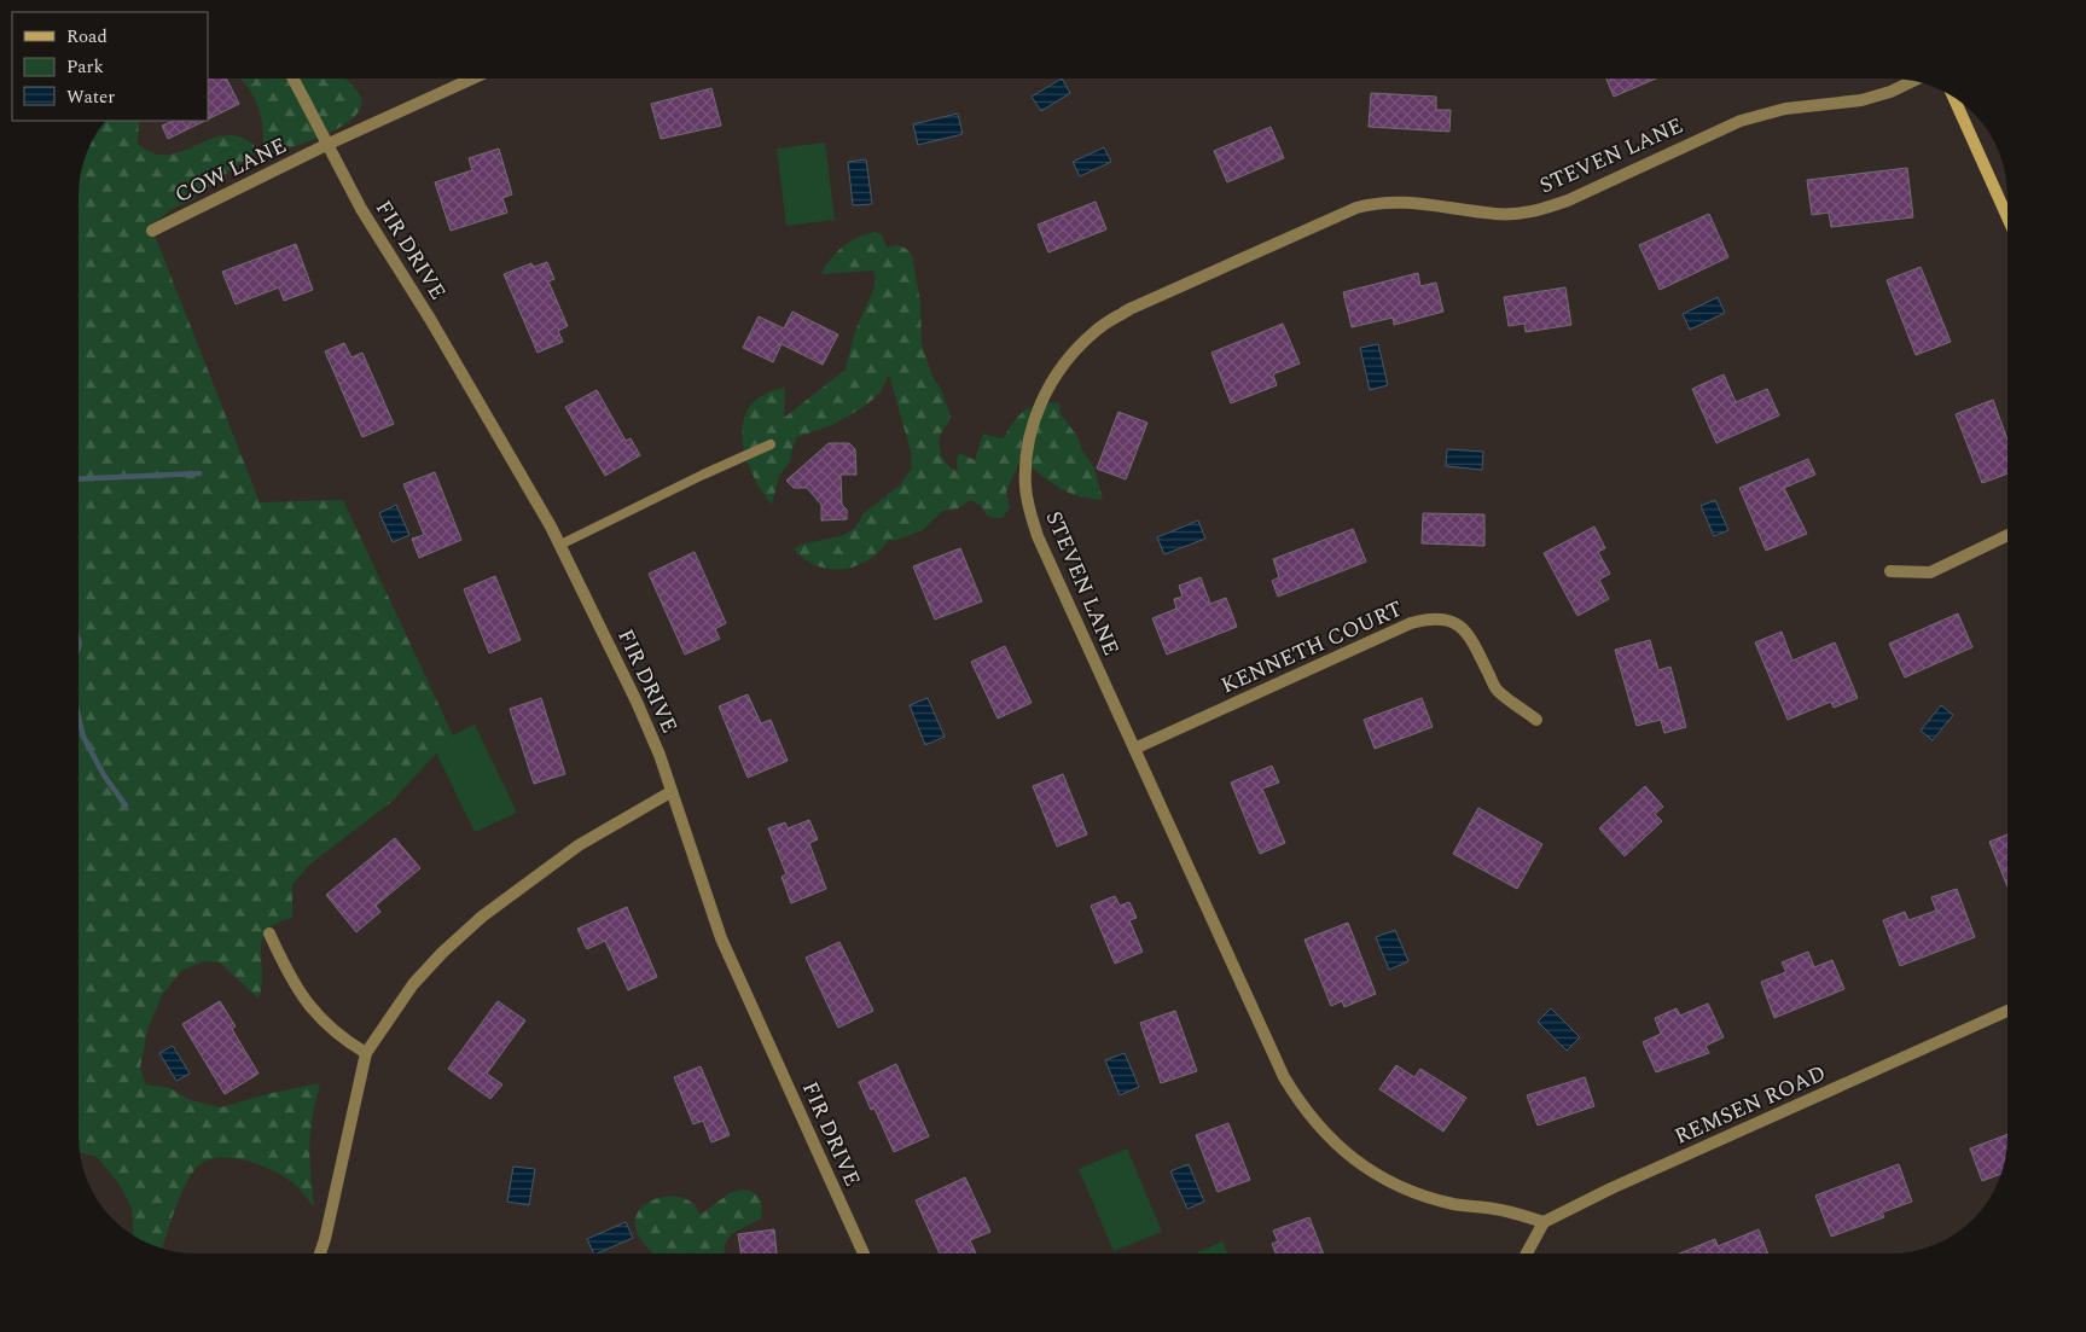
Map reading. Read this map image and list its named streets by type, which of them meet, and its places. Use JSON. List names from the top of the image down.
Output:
{
  "streets": {
    "street": [
      "STEVEN LANE",
      "COW LANE",
      "FIR DRIVE",
      "KENNETH COURT",
      "REMSEN ROAD"
    ]
  },
  "crossings": [
    ["STEVEN LANE", "KENNETH COURT"],
    ["STEVEN LANE", "REMSEN ROAD"],
    ["COW LANE", "FIR DRIVE"]
  ],
  "legend": ["Road", "Park", "Water"]
}
